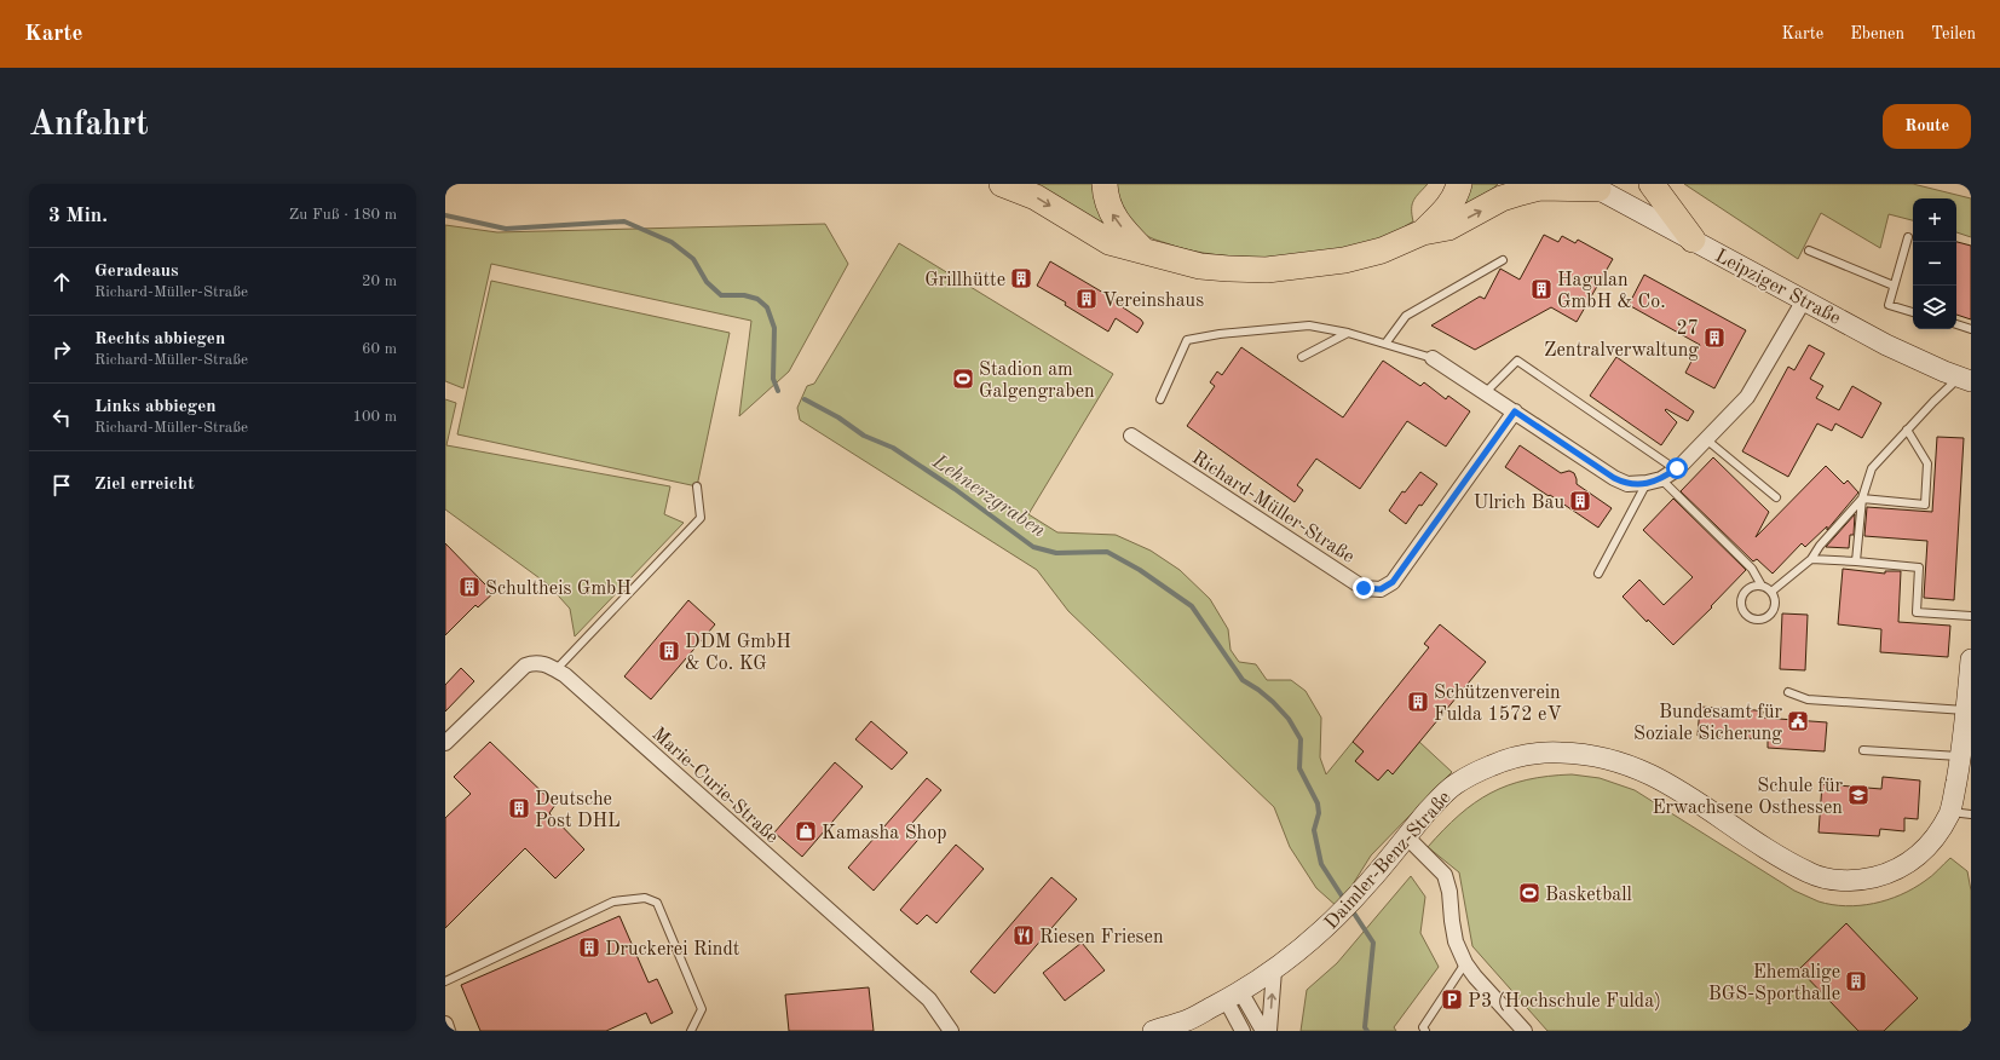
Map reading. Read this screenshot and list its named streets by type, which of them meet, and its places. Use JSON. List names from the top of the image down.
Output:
{
  "streets": {
    "street": [
      "Leipziger Straße",
      "Richard-Müller-Straße",
      "Marie-Curie-Straße",
      "Daimler-Benz-Straße"
    ]
  },
  "water": ["Lehnerzgraben"],
  "places": {
    "building": [
      "Grillhütte",
      "Hagulan GmbH & Co.",
      "Vereinshaus",
      "27 Zentralverwaltung",
      "Ulrich Bau",
      "Schultheis GmbH",
      "DDM GmbH & Co. KG",
      "Schützenverein Fulda 1572 eV",
      "Deutsche Post DHL",
      "Druckerei Rindt",
      "Ehemalige BGS-Sporthalle"
    ],
    "sports": ["Stadion am Galgengraben", "Basketball"],
    "public building": ["Bundesamt für Soziale Sicherung"],
    "school or university": ["Schule für Erwachsene Osthessen"],
    "shop": ["Kamasha Shop"],
    "restaurant": ["Riesen Friesen"],
    "parking": ["P3 (Hochschule Fulda)"]
  },
  "page": {
    "header": "Karte",
    "nav": ["Karte", "Ebenen", "Teilen"],
    "buttons": "Route",
    "title": "Anfahrt",
    "heading": ["3 Min.", "Zu Fuß · 180 m"],
    "map_buttons": ["+", "−"],
    "list": [
      ["Geradeaus", "Richard-Müller-Straße", "20 m"],
      ["Rechts abbiegen", "Richard-Müller-Straße", "60 m"],
      ["Links abbiegen", "Richard-Müller-Straße", "100 m"],
      "Ziel erreicht"
    ]
  }
}
